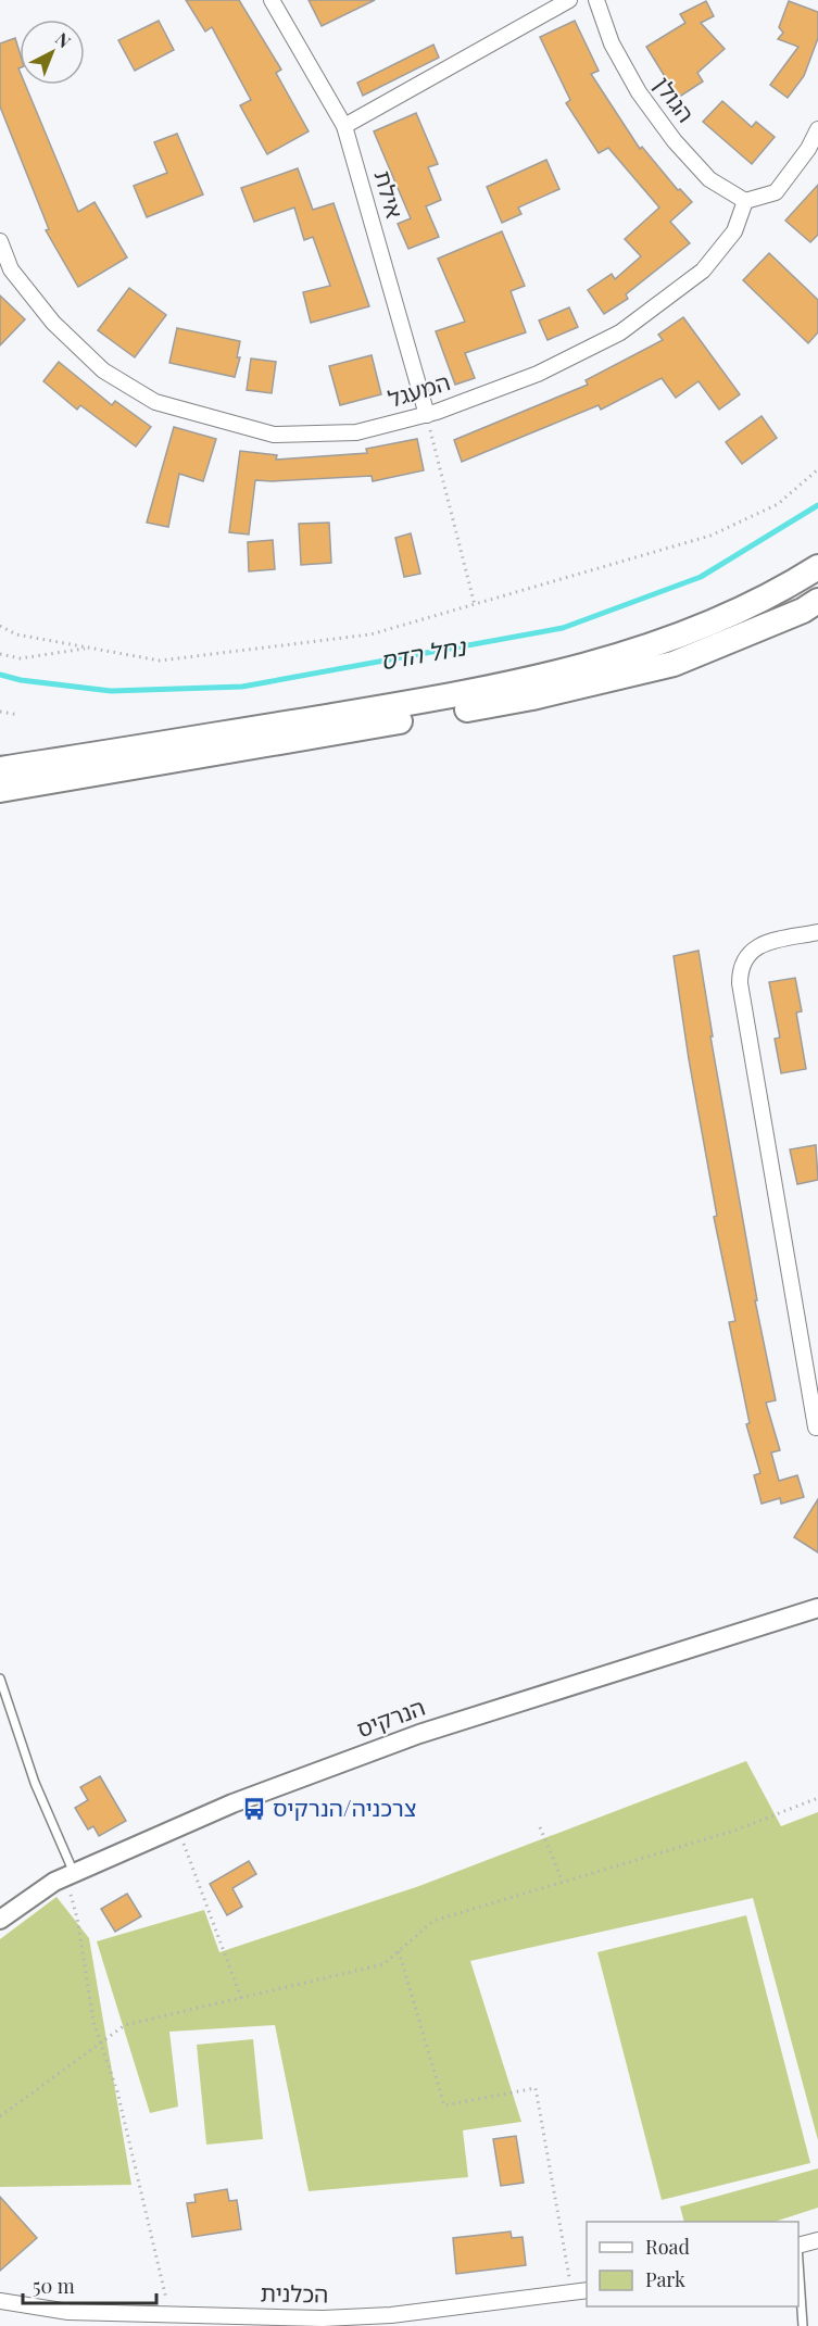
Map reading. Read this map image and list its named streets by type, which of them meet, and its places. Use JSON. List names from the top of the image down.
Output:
{
  "streets": {
    "street": [
      "הגולן",
      "אילת",
      "המעגל",
      "הנרקיס",
      "הכלנית"
    ]
  },
  "crossings": [
    ["הגולן", "המעגל"],
    ["אילת", "המעגל"]
  ],
  "water": ["נחל הדס"],
  "places": {
    "bus stop": ["צרכניה/הנרקיס"]
  },
  "legend": ["Road", "Park"],
  "scale_bar": "50 m",
  "north": "top right"
}
